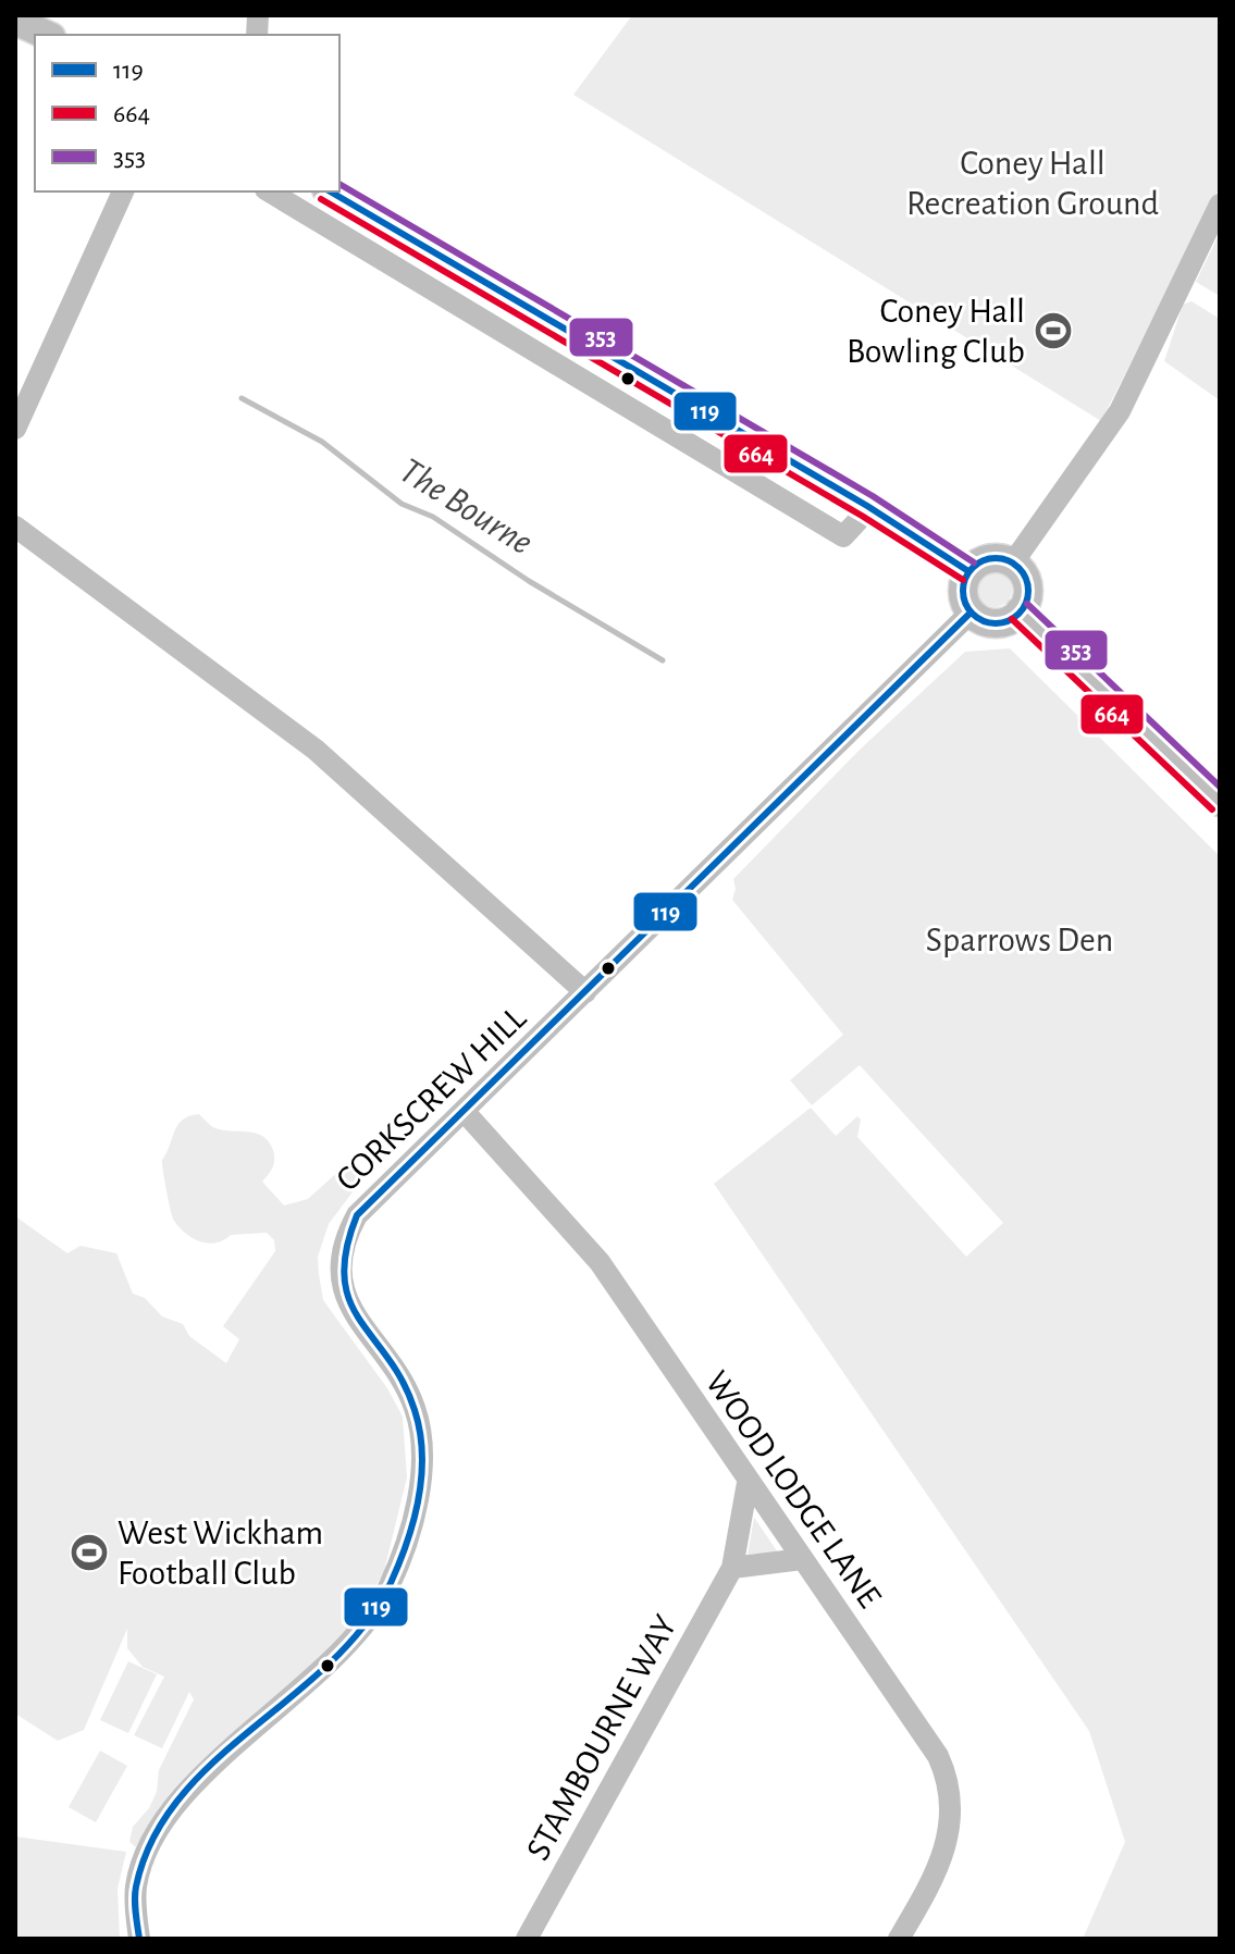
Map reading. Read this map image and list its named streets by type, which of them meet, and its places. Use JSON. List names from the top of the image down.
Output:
{
  "streets": {
    "street": ["CORKSCREW HILL", "WOOD LODGE LANE", "STAMBOURNE WAY"]
  },
  "crossings": [
    ["CORKSCREW HILL", "WOOD LODGE LANE"],
    ["WOOD LODGE LANE", "STAMBOURNE WAY"]
  ],
  "water": ["The Bourne"],
  "parks": ["Coney Hall Recreation Ground", "Sparrows Den"],
  "places": {
    "sports": ["Coney Hall Bowling Club", "West Wickham Football Club"]
  },
  "lines": ["transit line 353", "transit line 119", "transit line 664"],
  "legend": ["119", "664", "353"]
}
